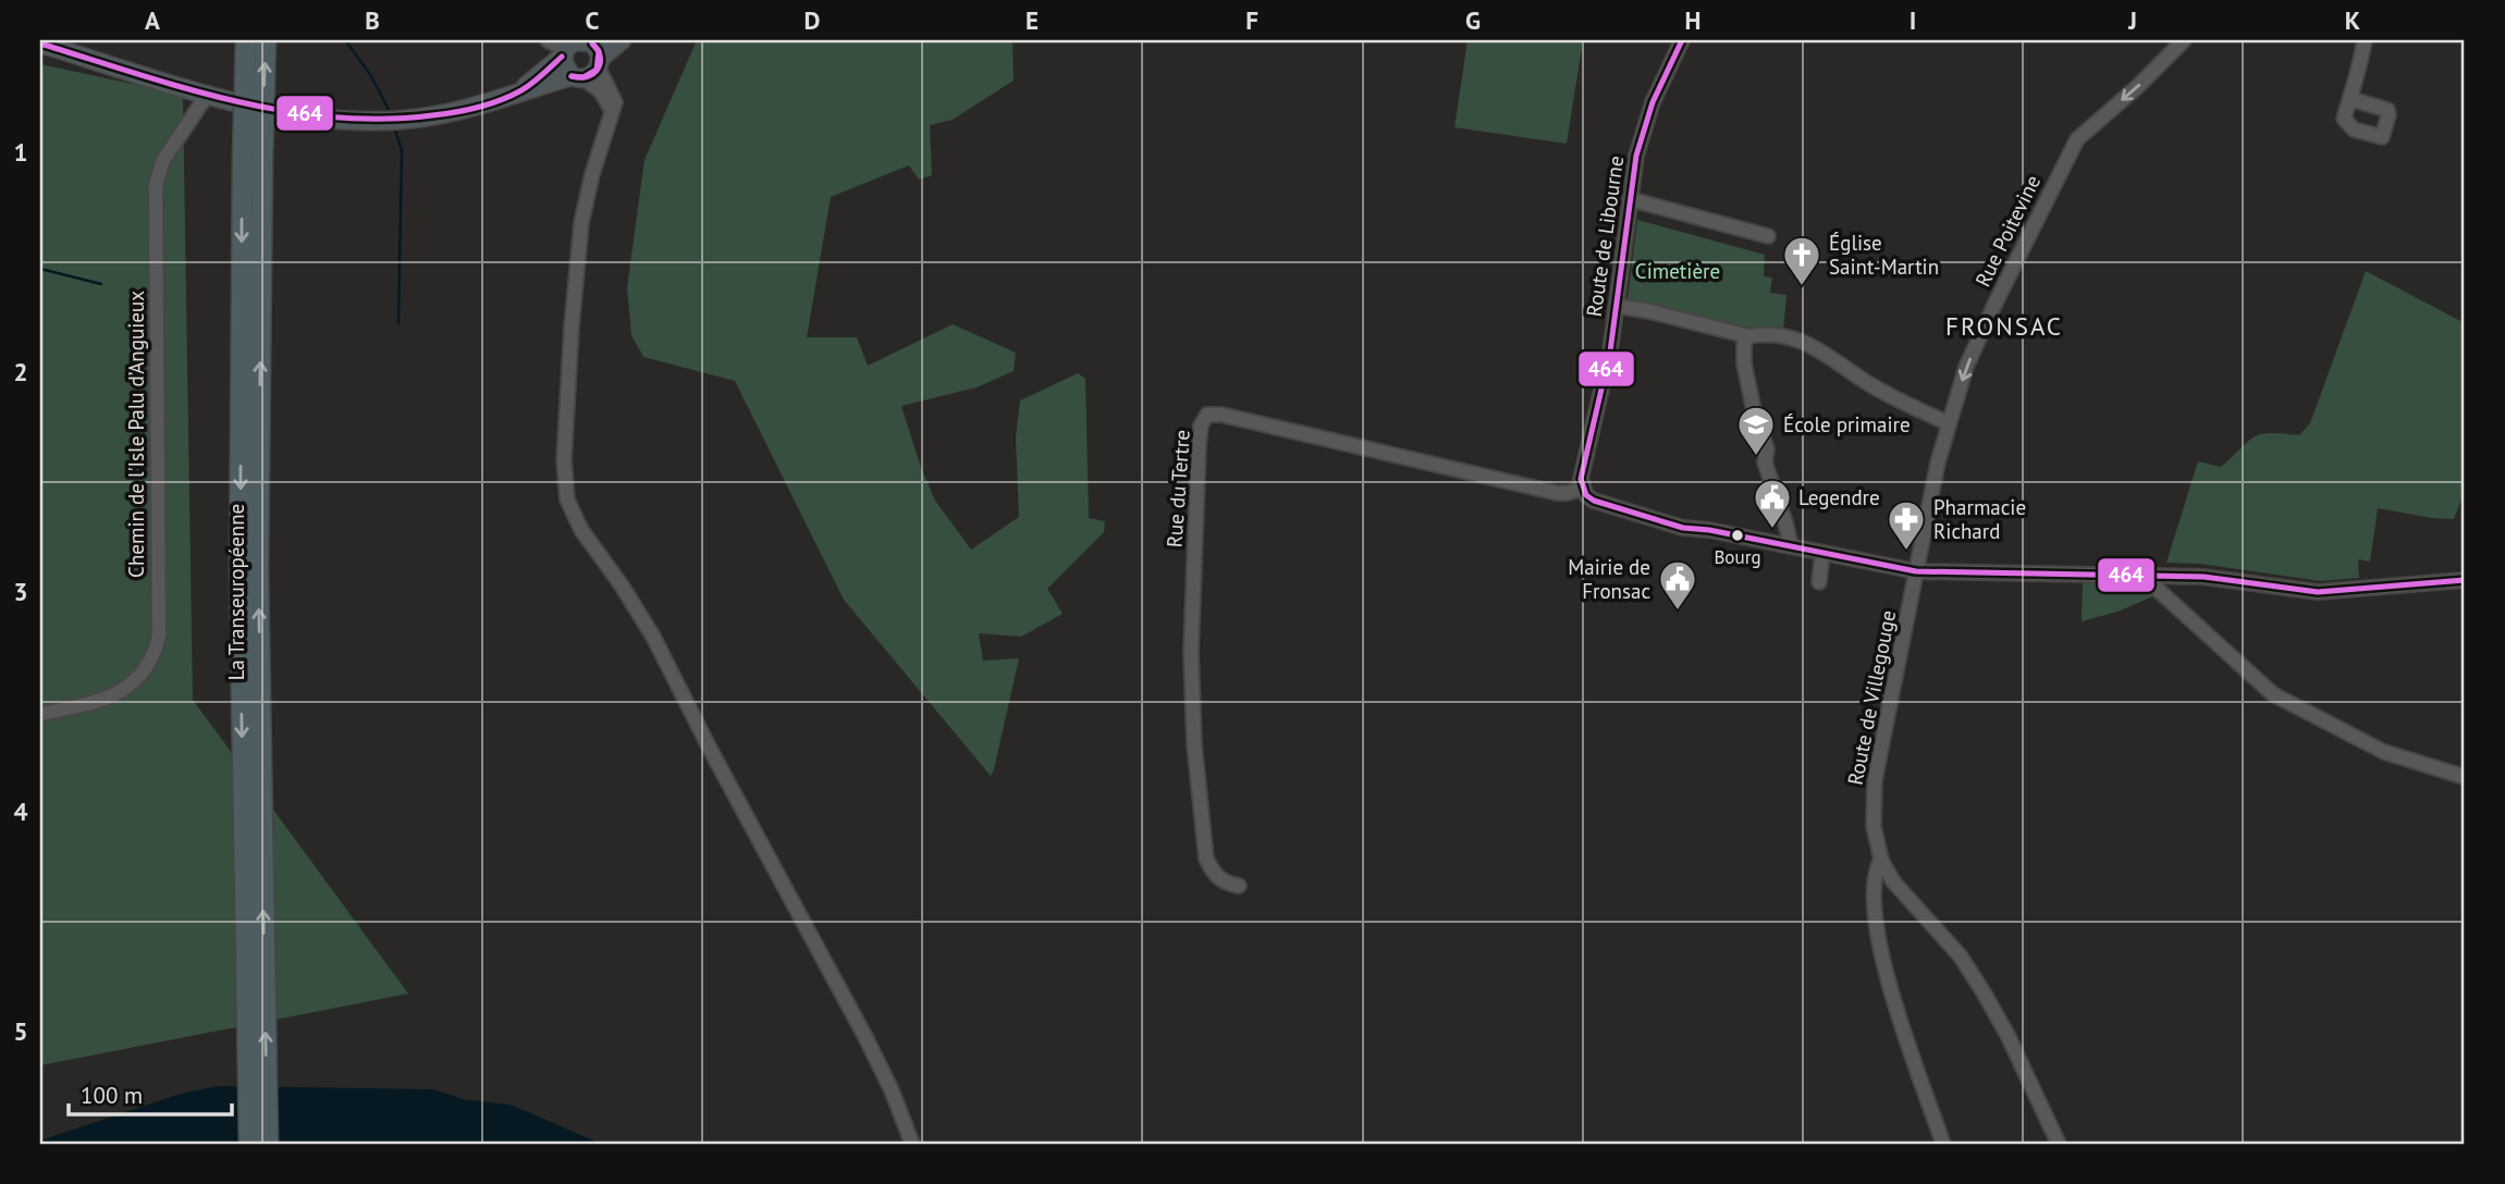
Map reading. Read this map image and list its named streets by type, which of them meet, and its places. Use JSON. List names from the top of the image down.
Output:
{
  "streets": {
    "highway": ["La Transeuropéenne"],
    "street": [
      "Rue Poitevine",
      "Route de Libourne",
      "Chemin de l'Isle Palu d’Anguieux",
      "Rue du Tertre",
      "Route de Villegouge"
    ]
  },
  "crossings": [
    ["Rue Poitevine", "Route de Villegouge"],
    ["Route de Libourne", "Rue du Tertre"]
  ],
  "one_way": ["Rue Poitevine"],
  "districts": ["FRONSAC"],
  "parks": ["Cimetière"],
  "places": {
    "church": ["Église Saint-Martin"],
    "school or university": ["École primaire"],
    "public building": ["Legendre", "Mairie de Fronsac"],
    "other": ["Bourg"],
    "pharmacy": ["Pharmacie Richard"]
  },
  "lines": ["transit line 464"],
  "scale_bar": "100 m",
  "grid": {
    "columns": [
      "A",
      "B",
      "C",
      "D",
      "E",
      "F",
      "G",
      "H",
      "I",
      "J",
      "K"
    ],
    "rows": [
      "1",
      "2",
      "3",
      "4",
      "5"
    ]
  }
}
